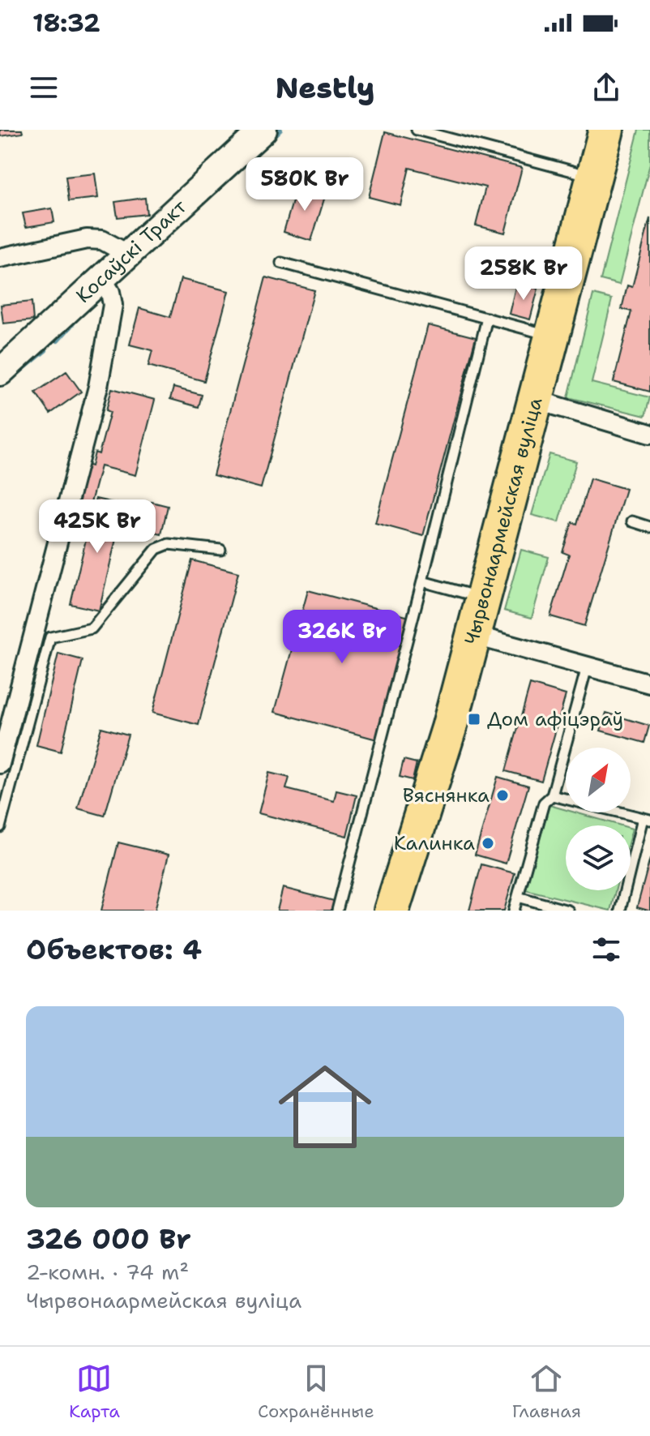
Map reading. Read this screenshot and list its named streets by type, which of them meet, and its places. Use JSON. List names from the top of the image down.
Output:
{
  "streets": {
    "highway": ["Чырвонаармейская вуліца"],
    "main road": ["Косаўскі Тракт"]
  },
  "places": {
    "transit": ["Дом афіцэраў"],
    "other": ["Вяснянка", "Калинка"]
  },
  "north": "top right",
  "page": {
    "status": "18:32",
    "header": "Nestly",
    "price": [
      "580K Br",
      "258K Br",
      "425K Br",
      "326K Br"
    ],
    "heading": "Объектов: 4",
    "list": [
      {
        "name": "326 000 Br",
        "note": "2-комн. · 74 m² · Чырвонаармейская вуліца"
      }
    ],
    "tabs": ["Карта", "Сохранённые", "Главная"]
  }
}
